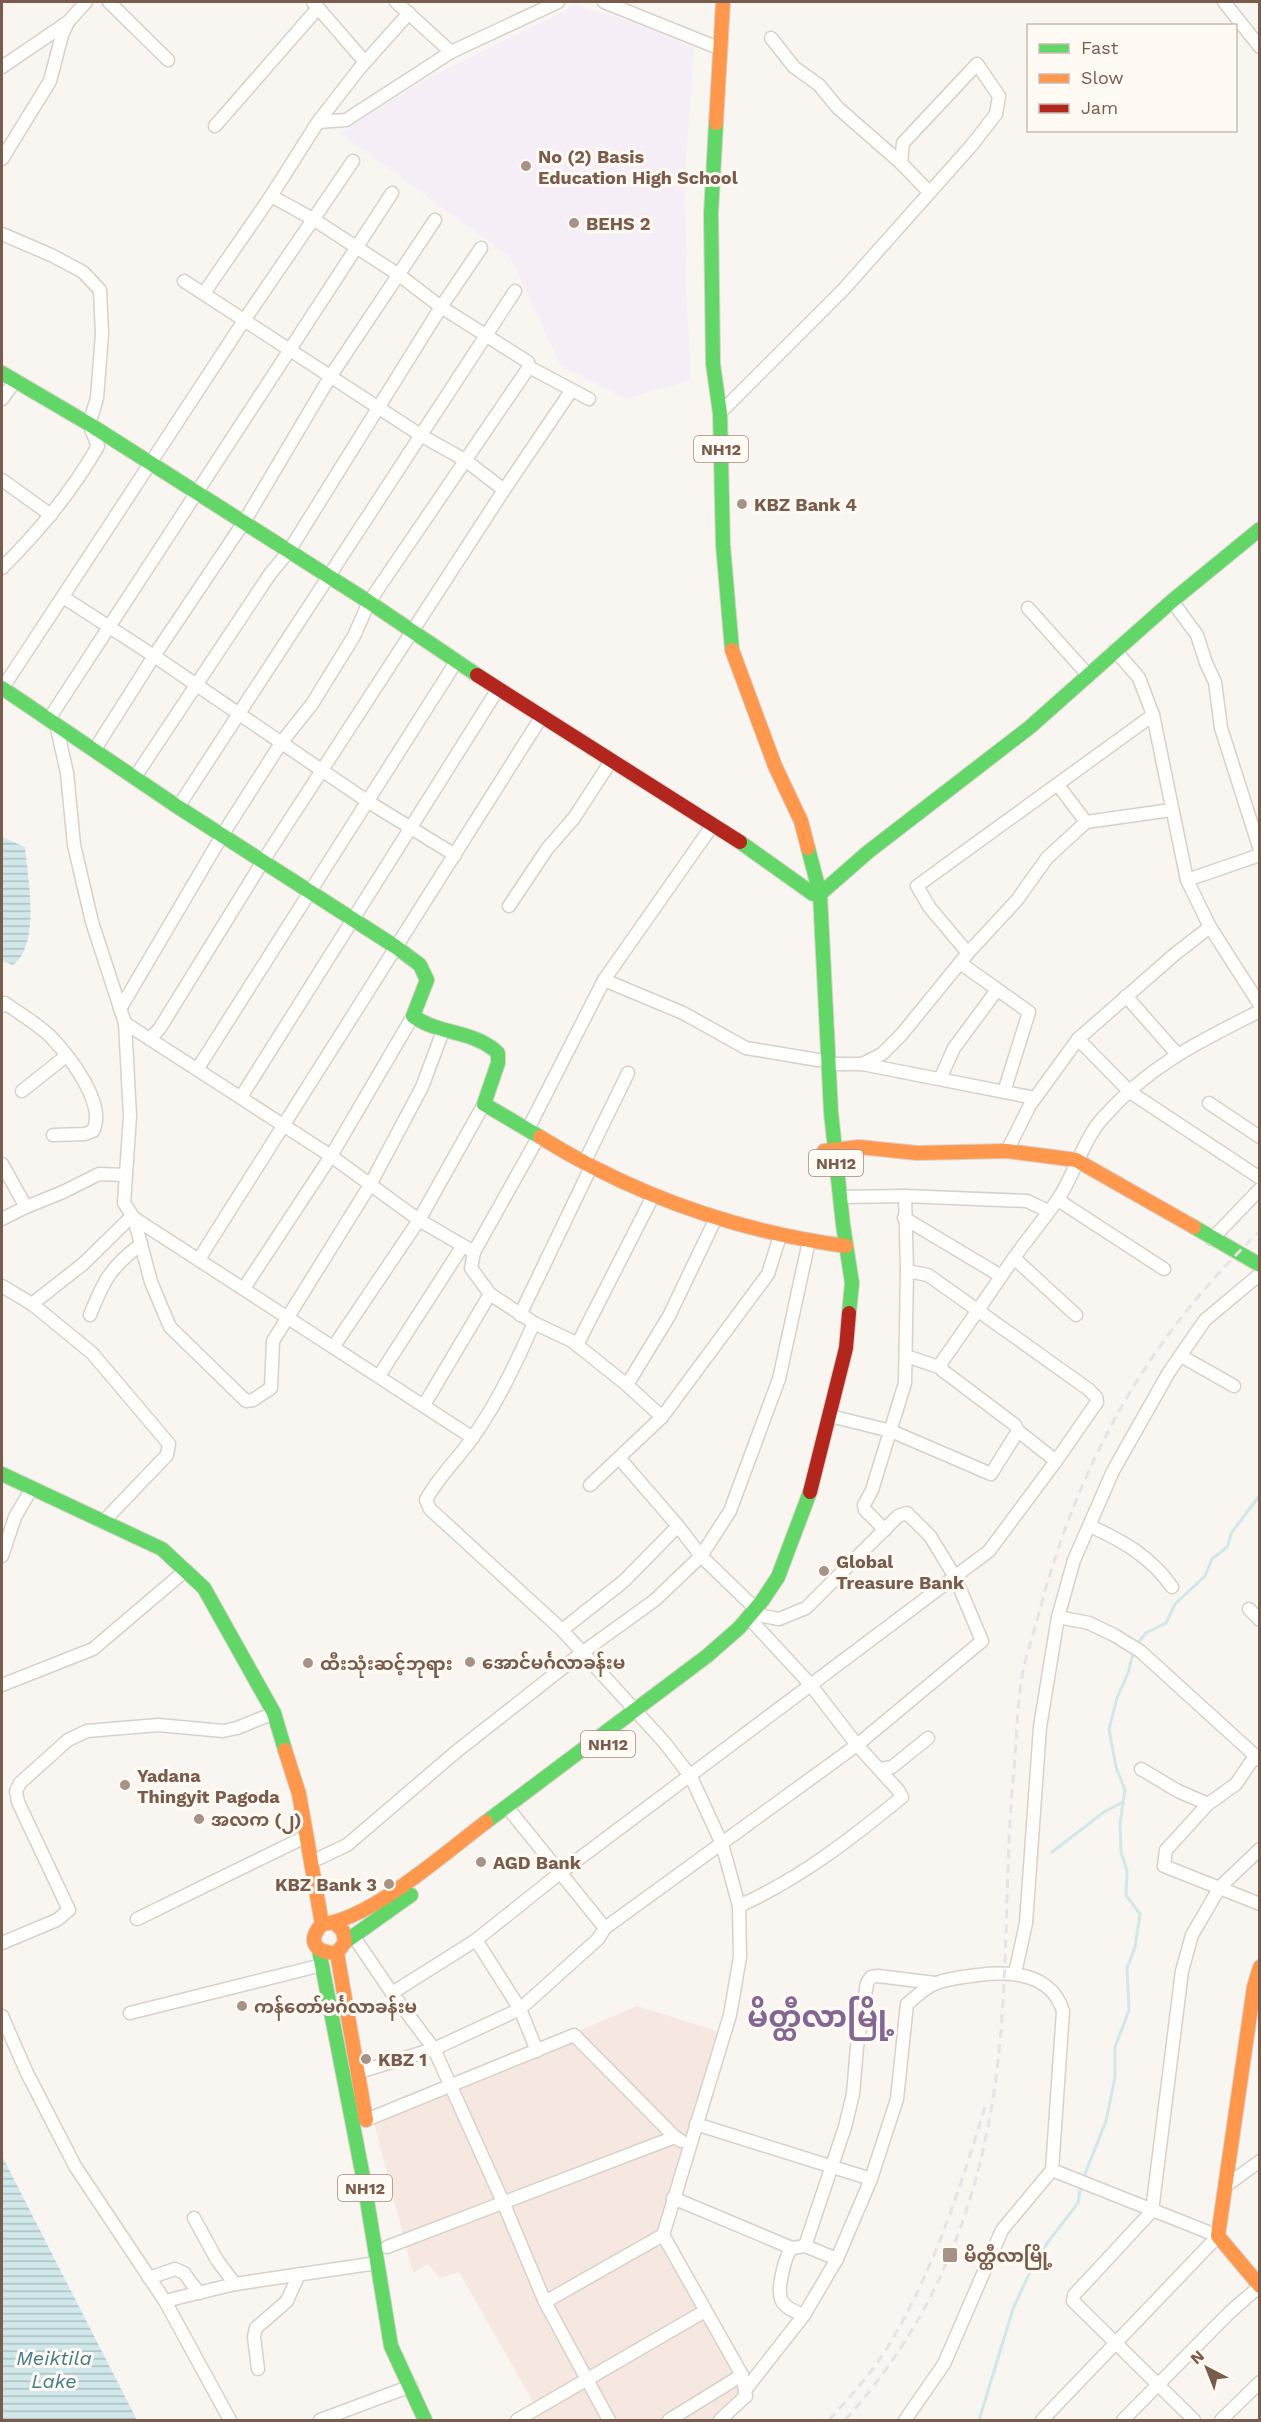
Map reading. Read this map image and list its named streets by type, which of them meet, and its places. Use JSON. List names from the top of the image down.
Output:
{
  "streets": {
    "main road": ["NH12"]
  },
  "districts": ["မိတ္ထီလာမြို့"],
  "water": ["Meiktila Lake"],
  "places": {
    "other": [
      "No (2) Basis Education High School",
      "BEHS 2",
      "KBZ Bank 4",
      "Global Treasure Bank",
      "အောင်မင်္ဂလာခန်းမ",
      "ထီးသုံးဆင့်ဘုရား",
      "Yadana Thingyit Pagoda",
      "အလက (၂)",
      "AGD Bank",
      "KBZ Bank 3",
      "ကန်တော်မင်္ဂလာခန်းမ",
      "KBZ 1"
    ],
    "transit": ["မိတ္ထီလာမြို့"]
  },
  "legend": ["Fast", "Slow", "Jam"],
  "north": "top left"
}
